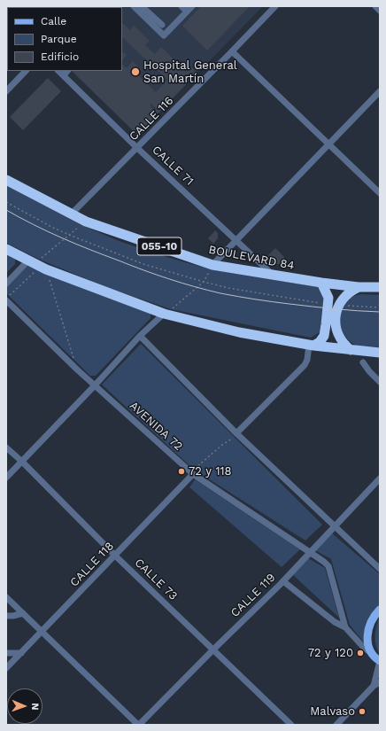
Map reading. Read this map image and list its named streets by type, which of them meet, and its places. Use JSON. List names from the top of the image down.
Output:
{
  "streets": {
    "highway": ["055-10", "BOULEVARD 84"],
    "street": [
      "CALLE 116",
      "CALLE 71",
      "AVENIDA 72",
      "CALLE 118",
      "CALLE 73",
      "CALLE 119"
    ]
  },
  "crossings": [
    ["CALLE 116", "CALLE 71"],
    ["CALLE 116", "BOULEVARD 84"],
    ["CALLE 71", "BOULEVARD 84"],
    ["AVENIDA 72", "CALLE 118"],
    ["AVENIDA 72", "CALLE 119"],
    ["CALLE 118", "CALLE 73"],
    ["CALLE 73", "CALLE 119"]
  ],
  "places": [
    "Hospital General San Martín",
    "72 y 118",
    "72 y 120",
    "Malvaso"
  ],
  "legend": ["Calle", "Parque", "Edificio"],
  "north": "right"
}
